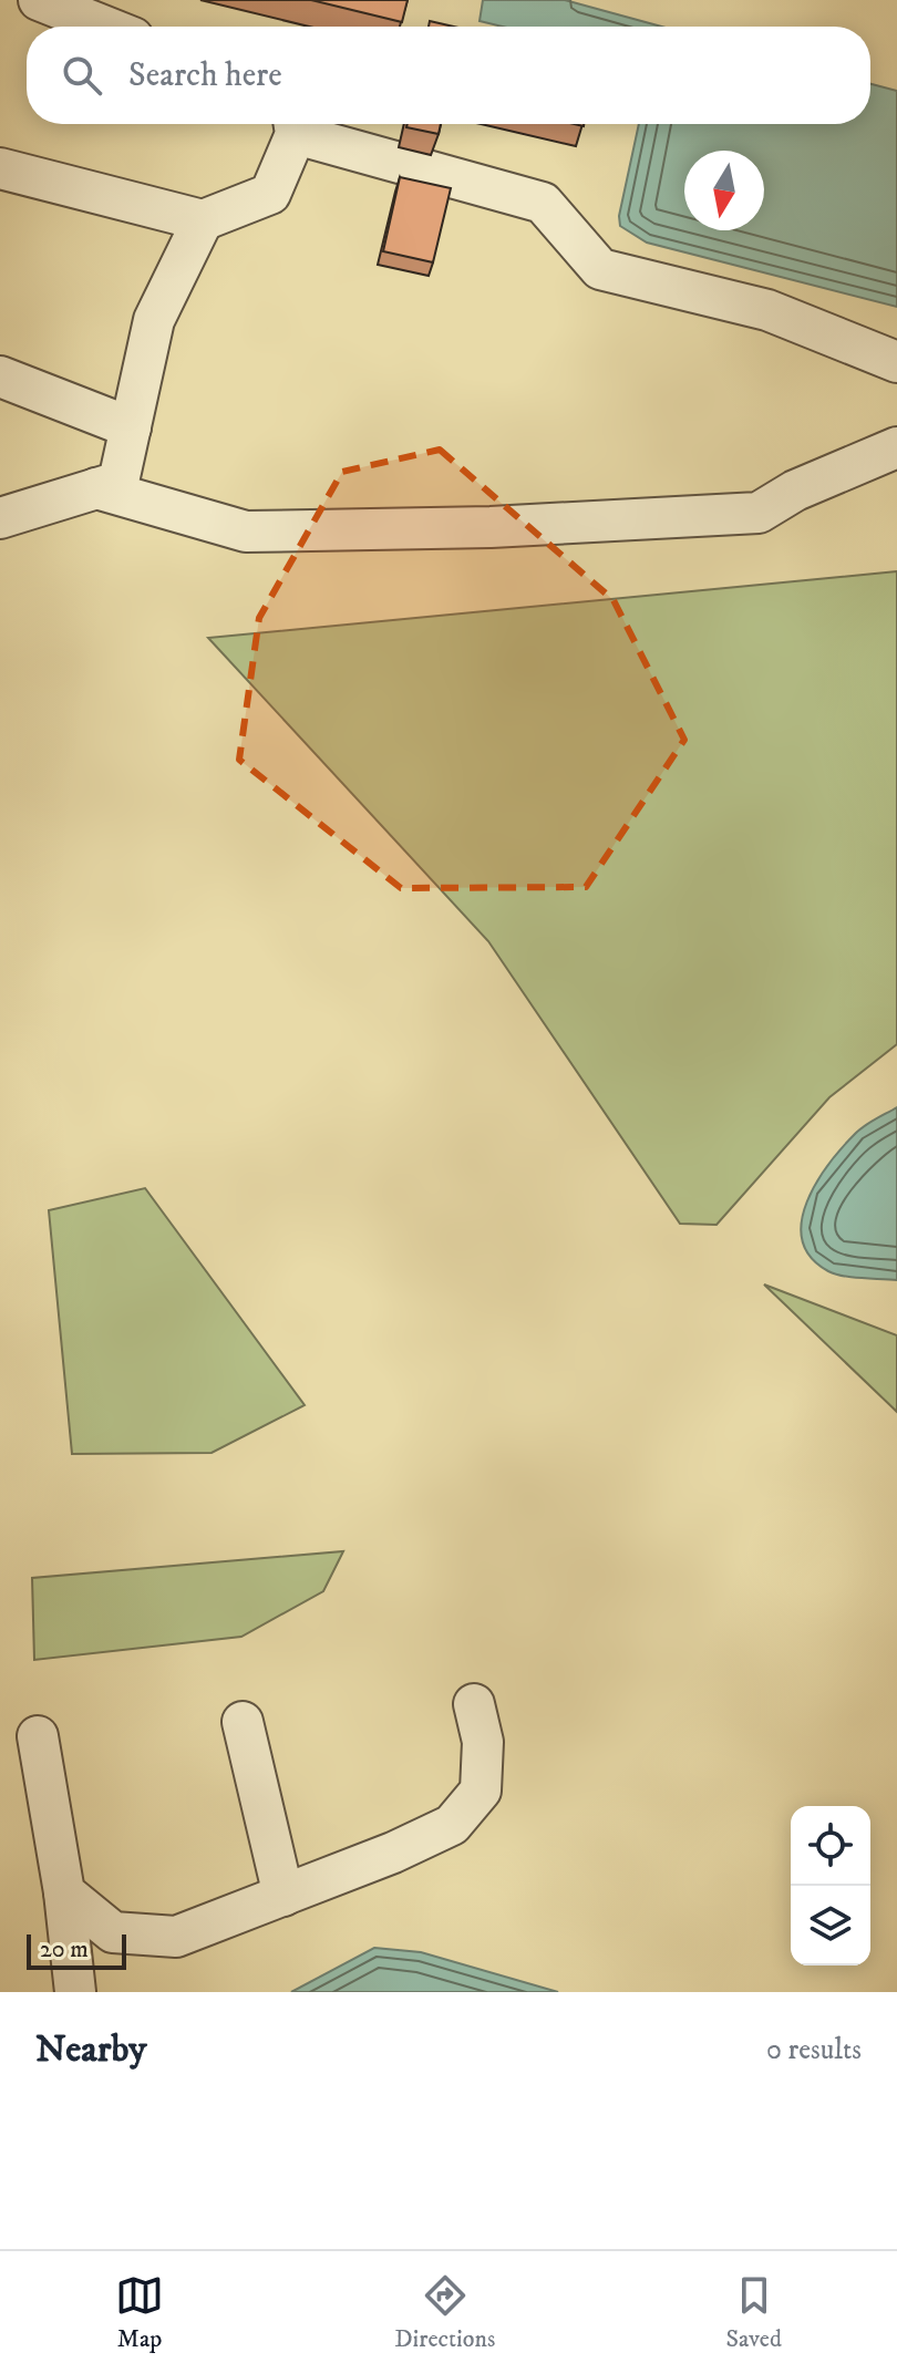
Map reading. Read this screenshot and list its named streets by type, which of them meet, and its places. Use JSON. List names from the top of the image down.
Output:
{
  "scale_bar": "20 m",
  "north": "bottom",
  "page": {
    "search": "Search here",
    "scale": "20 m",
    "heading": ["Nearby", "0 results"],
    "nav": ["Map", "Directions", "Saved"]
  }
}
